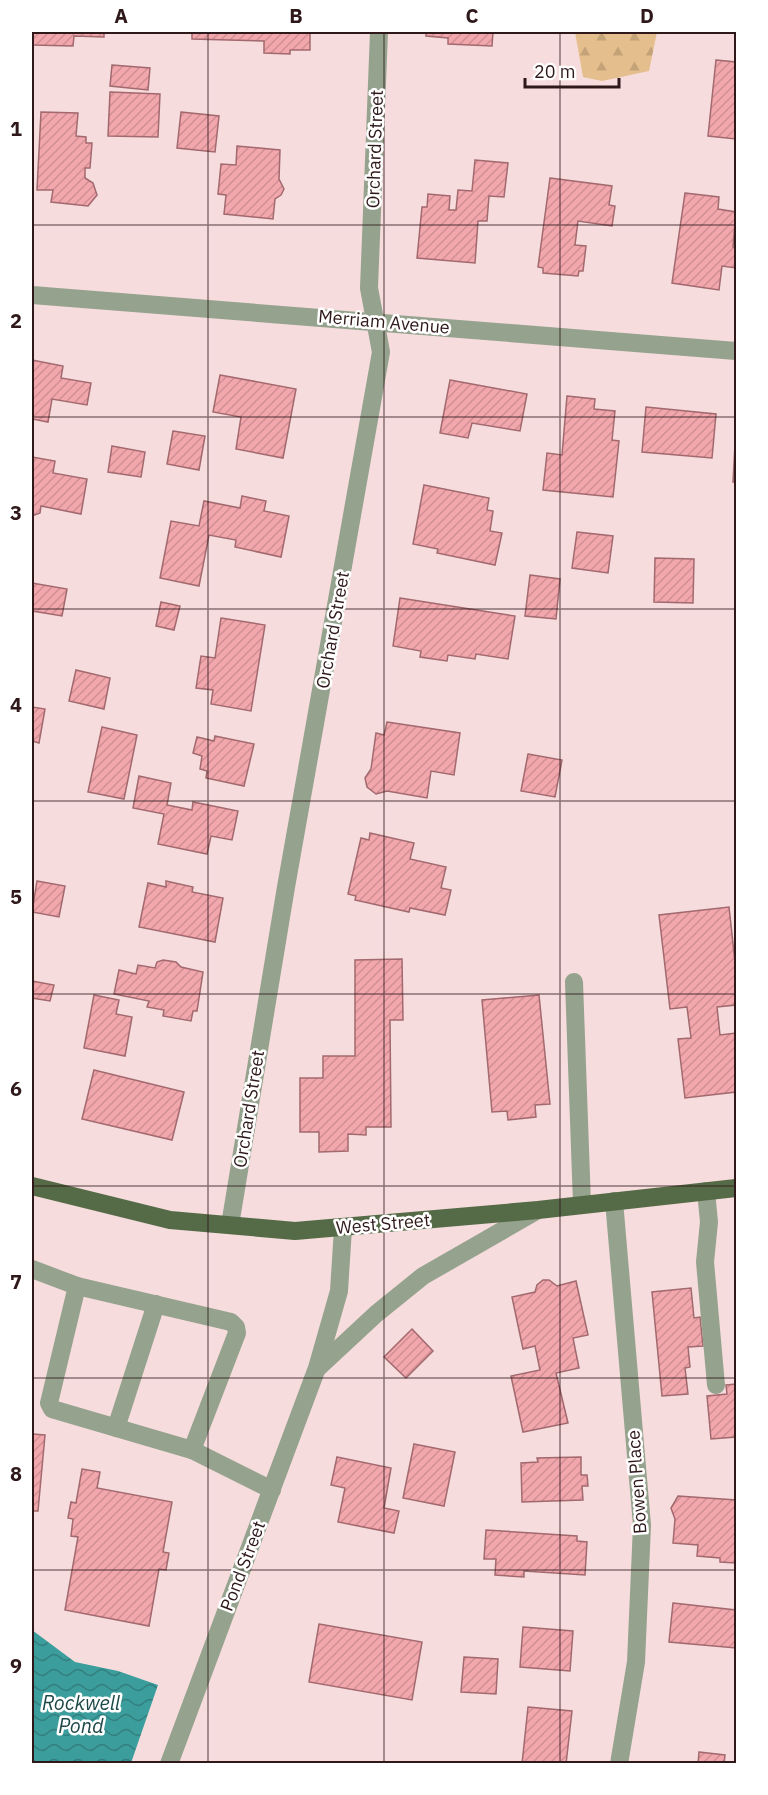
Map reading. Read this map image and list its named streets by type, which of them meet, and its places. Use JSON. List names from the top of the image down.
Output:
{
  "streets": {
    "main road": ["West Street"],
    "street": [
      "Orchard Street",
      "Merriam Avenue",
      "Bowen Place",
      "Pond Street"
    ]
  },
  "crossings": [
    ["Orchard Street", "Merriam Avenue"],
    ["Orchard Street", "West Street"],
    ["West Street", "Bowen Place"],
    ["West Street", "Pond Street"]
  ],
  "water": ["Rockwell Pond"],
  "scale_bar": "20 m",
  "grid": {
    "columns": [
      "A",
      "B",
      "C",
      "D"
    ],
    "rows": [
      "1",
      "2",
      "3",
      "4",
      "5",
      "6",
      "7",
      "8",
      "9"
    ]
  }
}
